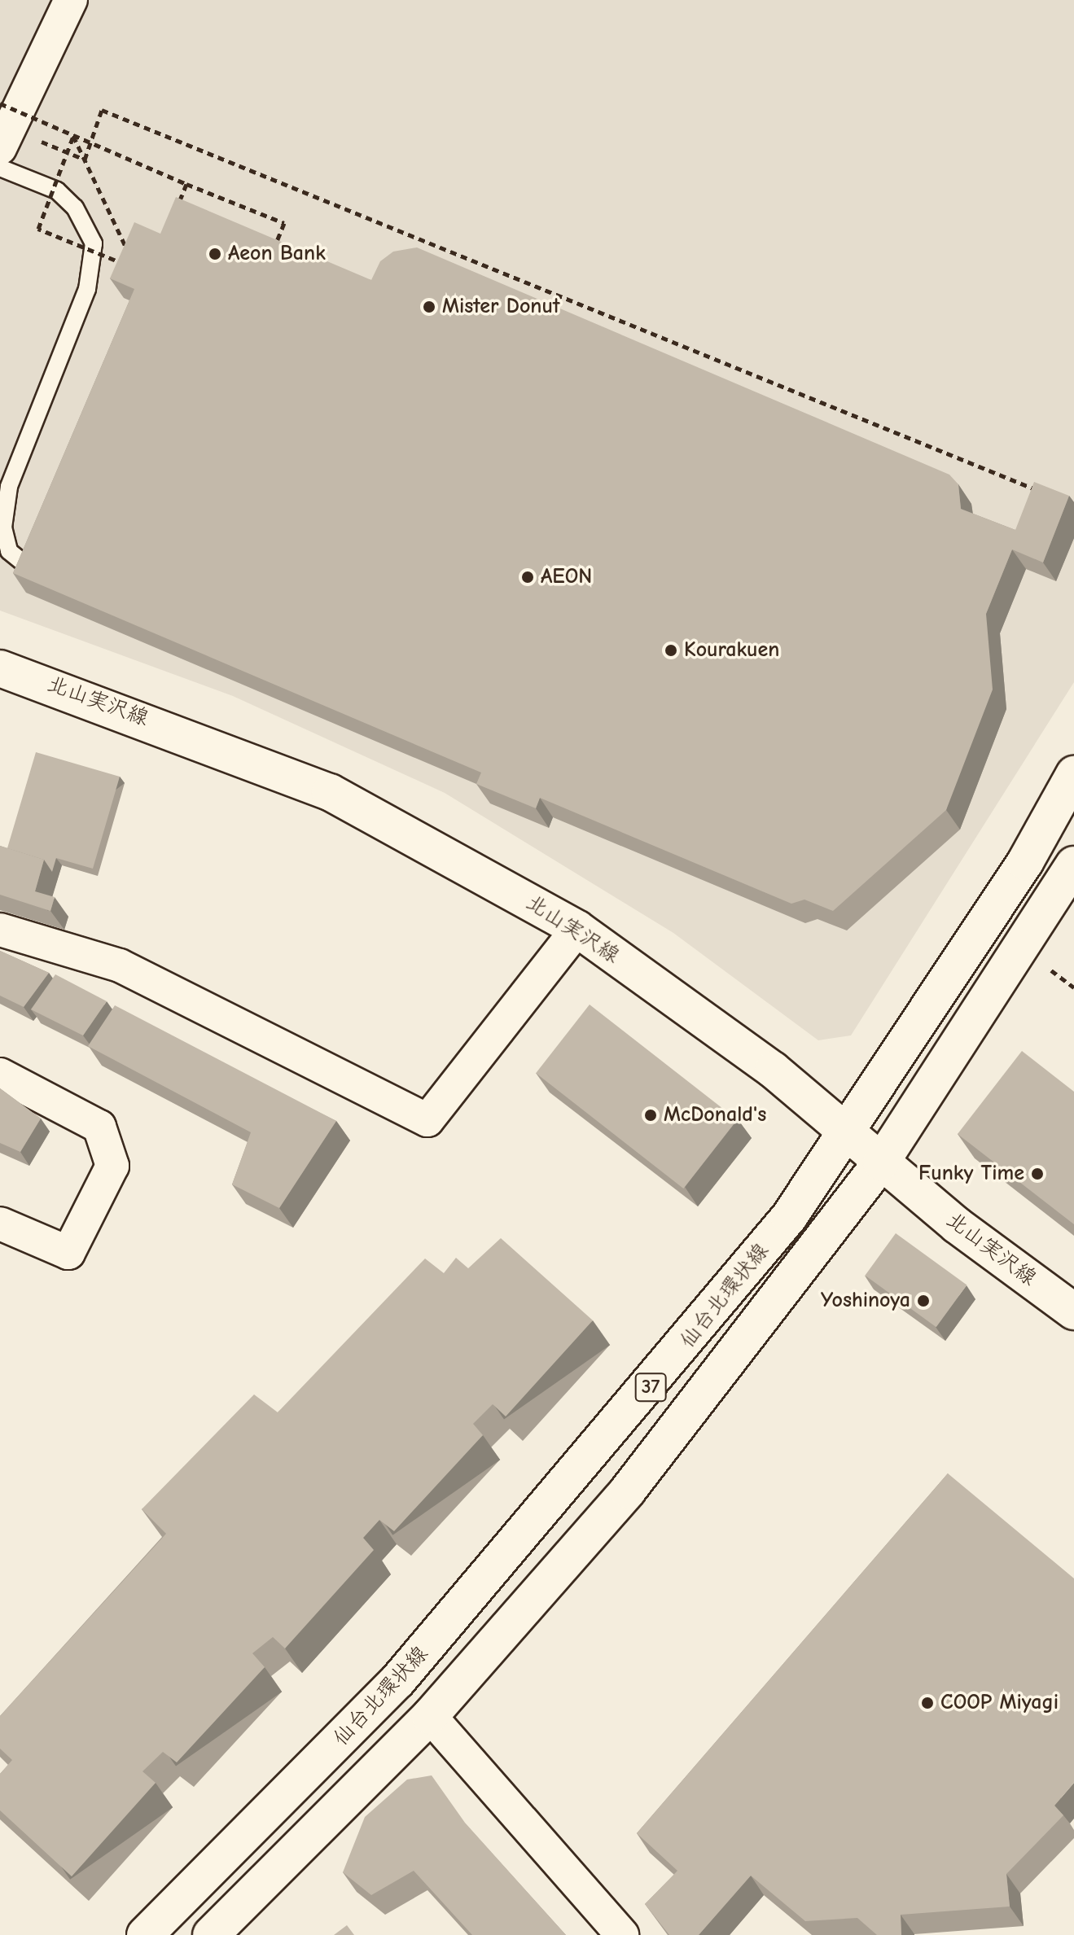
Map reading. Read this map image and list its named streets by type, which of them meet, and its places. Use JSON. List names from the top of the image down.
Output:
{
  "streets": {
    "main road": ["北山実沢線", "仙台北環状線", "37"]
  },
  "crossings": [
    ["北山実沢線", "仙台北環状線"]
  ],
  "places": [
    "Aeon Bank",
    "Mister Donut",
    "AEON",
    "Kourakuen",
    "McDonald's",
    "Funky Time",
    "Yoshinoya",
    "COOP Miyagi"
  ]
}
